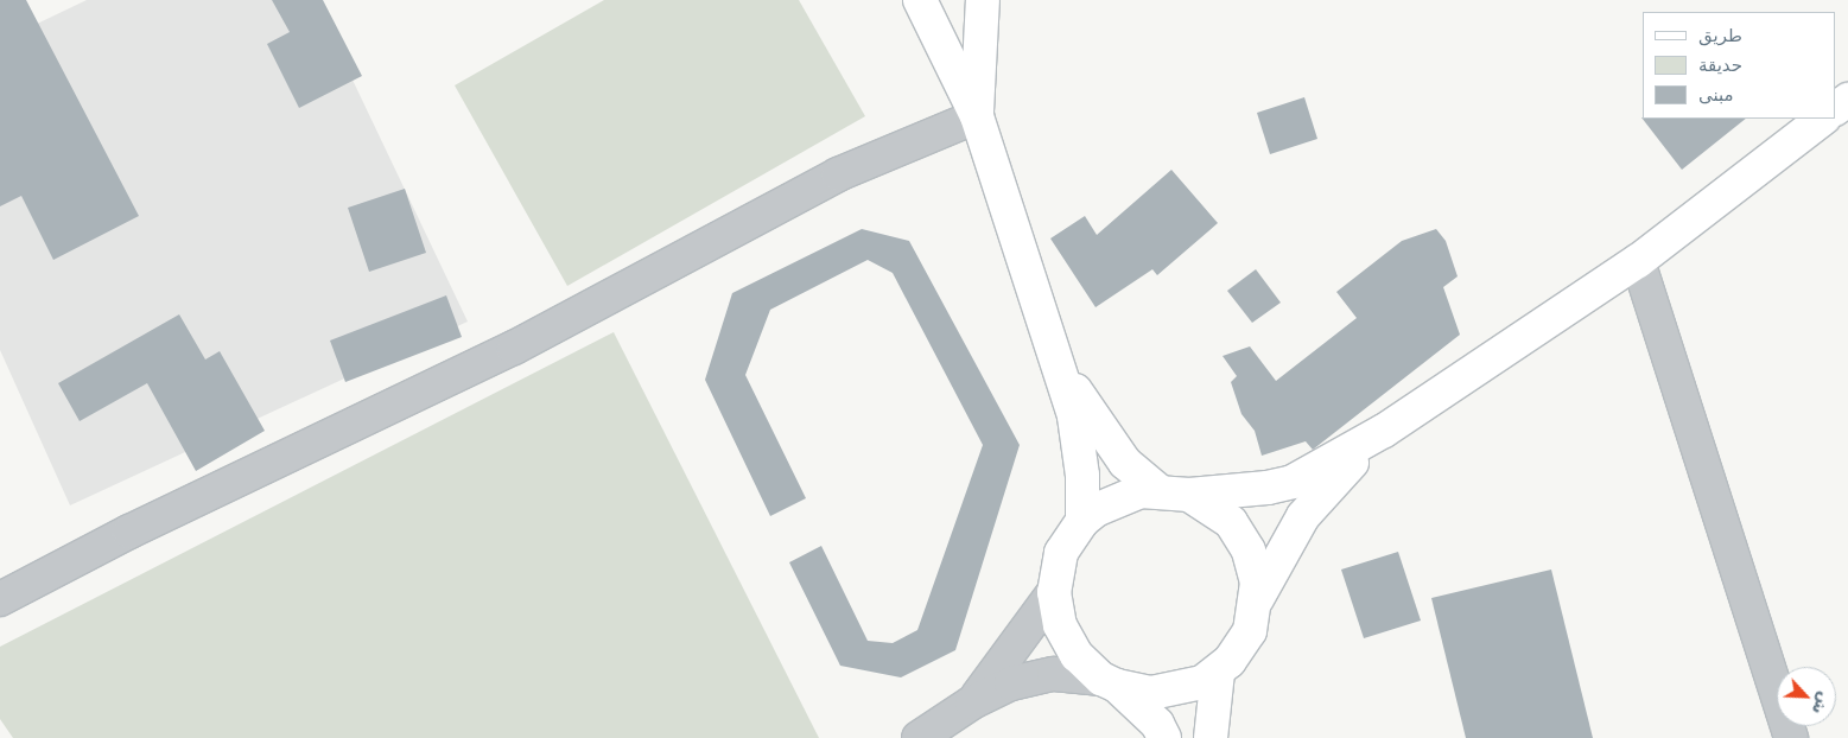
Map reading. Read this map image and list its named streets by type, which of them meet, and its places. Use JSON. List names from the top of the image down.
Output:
{
  "legend": ["طريق", "حديقة", "مبنى"],
  "north": "bottom right"
}
